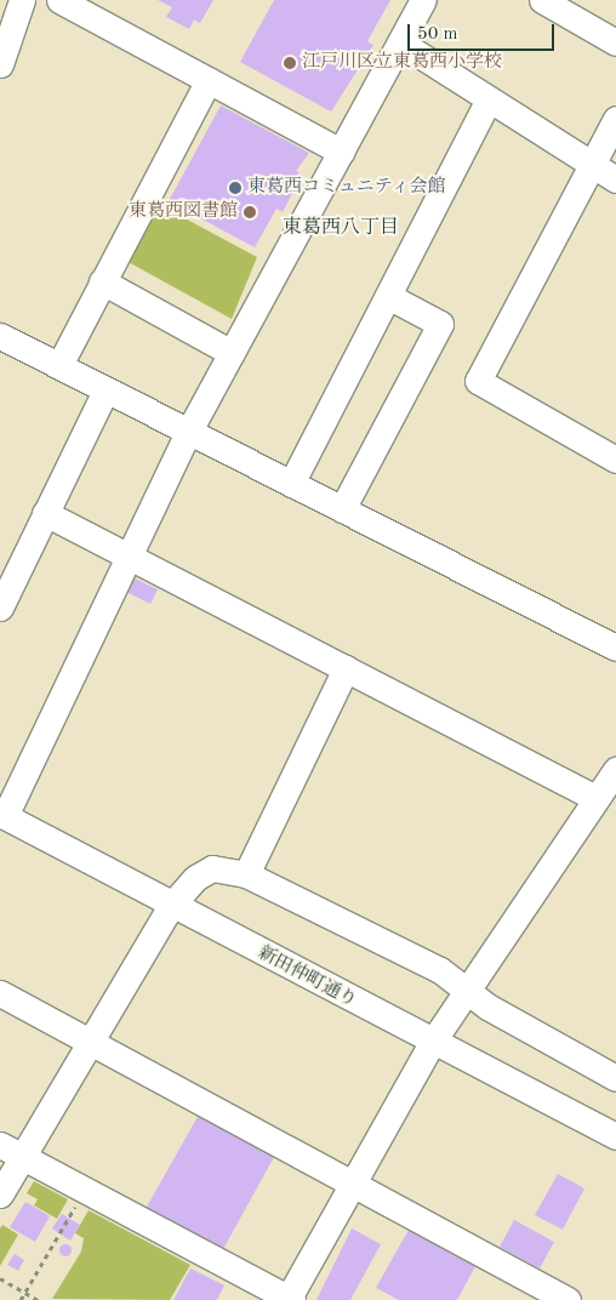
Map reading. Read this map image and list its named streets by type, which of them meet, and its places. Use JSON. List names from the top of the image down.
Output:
{
  "streets": {
    "street": ["新田仲町通り"]
  },
  "districts": ["東葛西八丁目"],
  "places": ["江戸川区立東葛西小学校", "東葛西コミュニティ会館", "東葛西図書館"],
  "scale_bar": "50 m"
}
